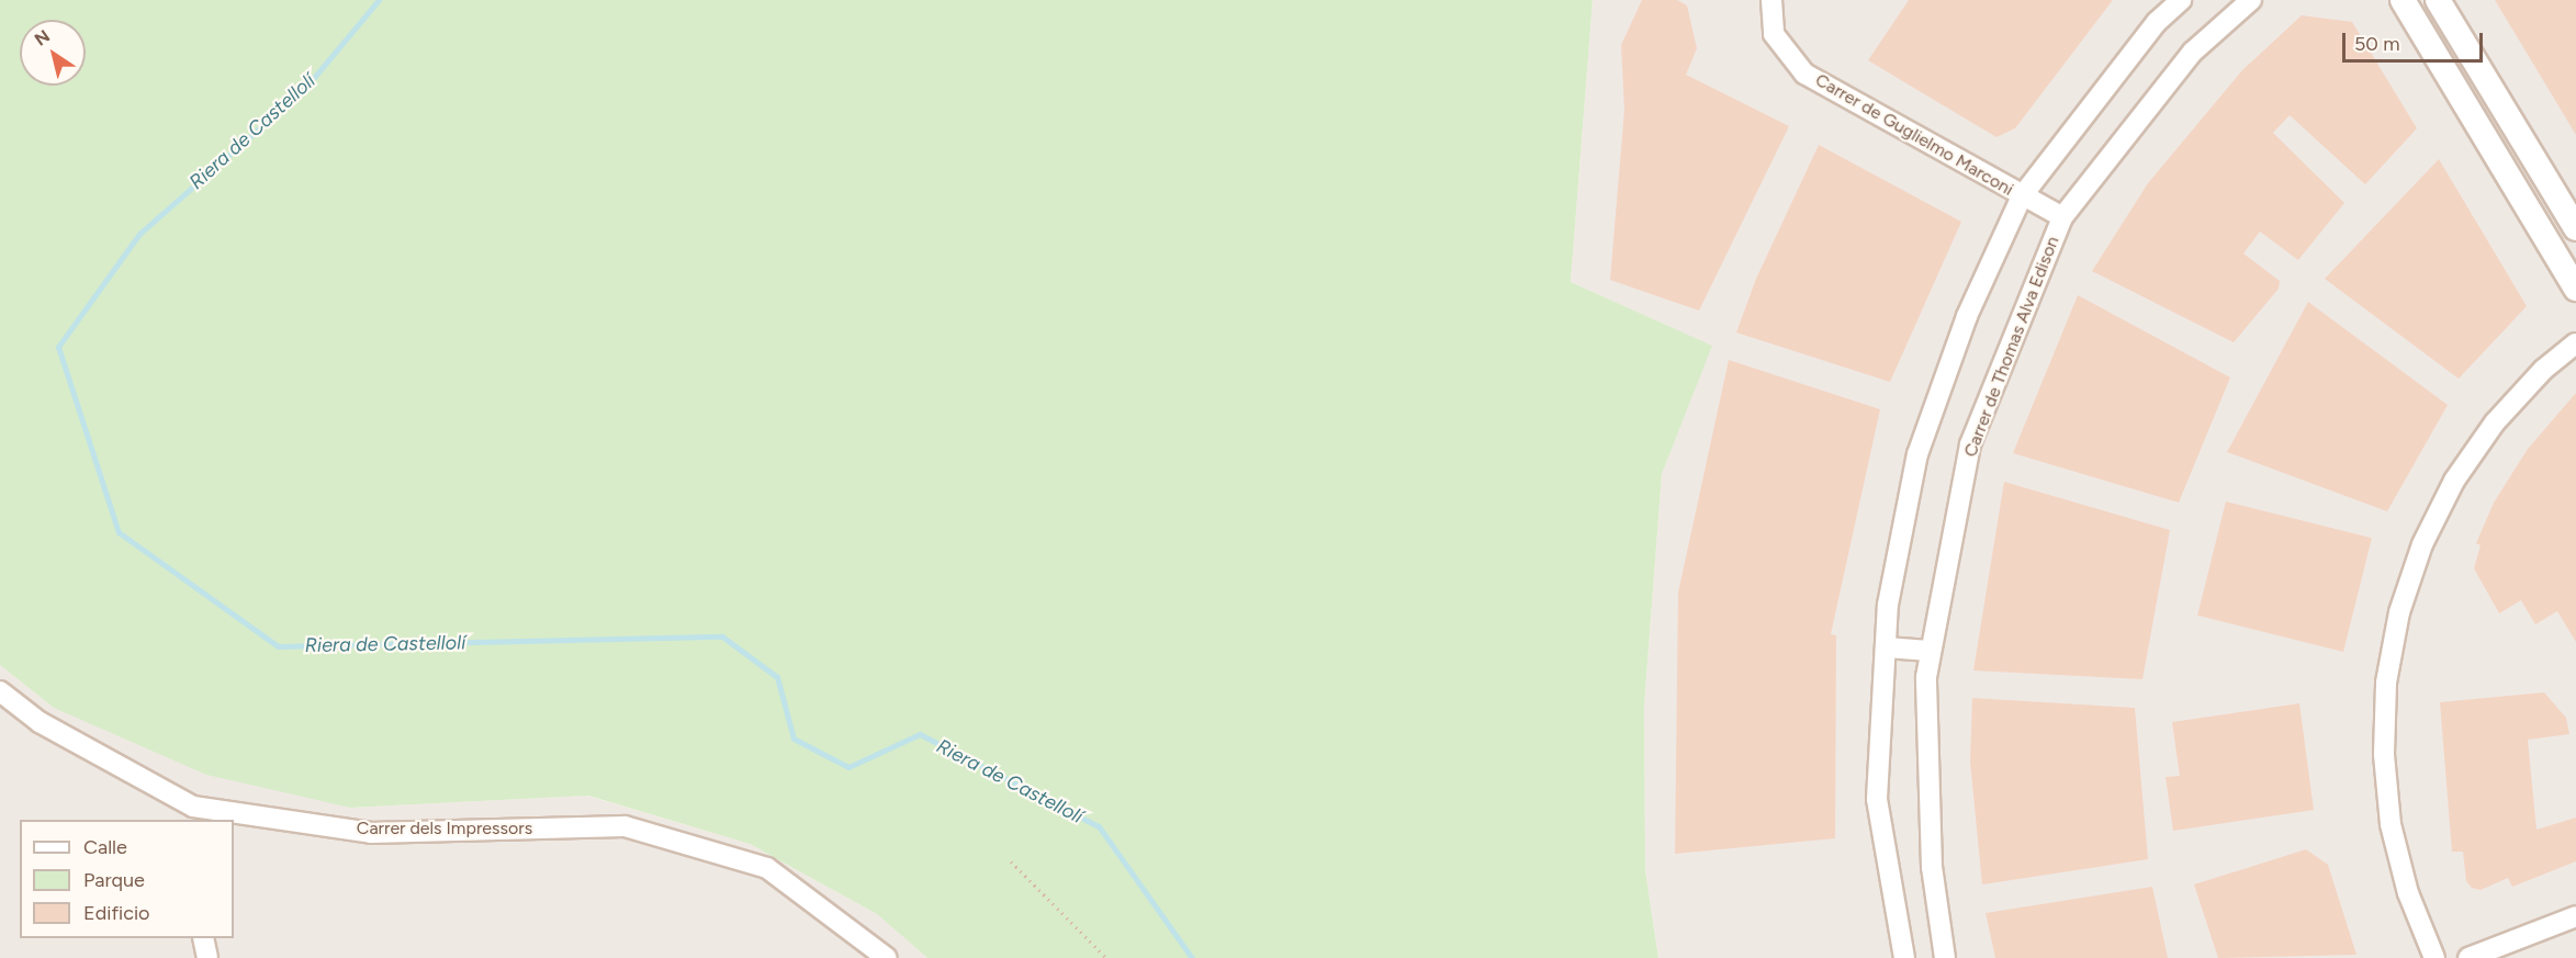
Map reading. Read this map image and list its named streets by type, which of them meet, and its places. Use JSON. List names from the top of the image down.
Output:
{
  "streets": {
    "street": ["Carrer de Guglielmo Marconi", "Carrer de Thomas Alva Edison", "Carrer dels Impressors"]
  },
  "crossings": [
    ["Carrer de Guglielmo Marconi", "Carrer de Thomas Alva Edison"]
  ],
  "water": ["Riera de Castellolí"],
  "legend": ["Calle", "Parque", "Edificio"],
  "scale_bar": "50 m",
  "north": "top left"
}
